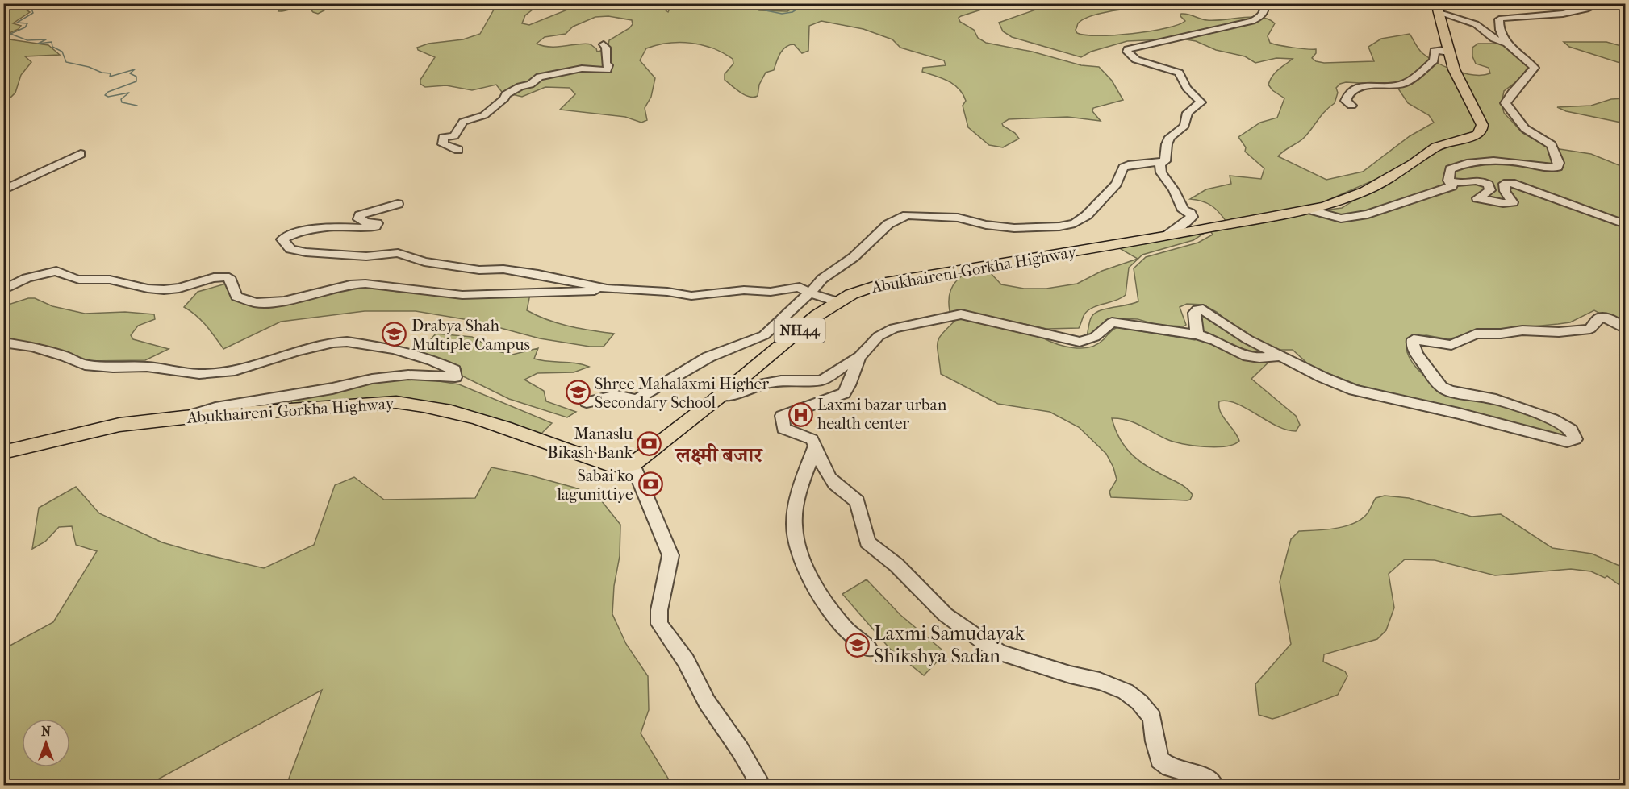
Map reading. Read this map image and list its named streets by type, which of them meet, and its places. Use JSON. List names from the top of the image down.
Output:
{
  "streets": {
    "main road": ["Abukhaireni-Gorkha Highway", "NH44"]
  },
  "districts": ["लक्ष्मी बजार"],
  "places": {
    "school or university": ["Drabya Shah Multiple Campus", "Shree Mahalaxmi Higher Secondary School", "Laxmi Samudayak Shikshya Sadan"],
    "hospital": ["Laxmi bazar urban health center"],
    "bank": ["Manaslu Bikash Bank", "Sabai ko lagunittiye"]
  },
  "north": "top"
}
